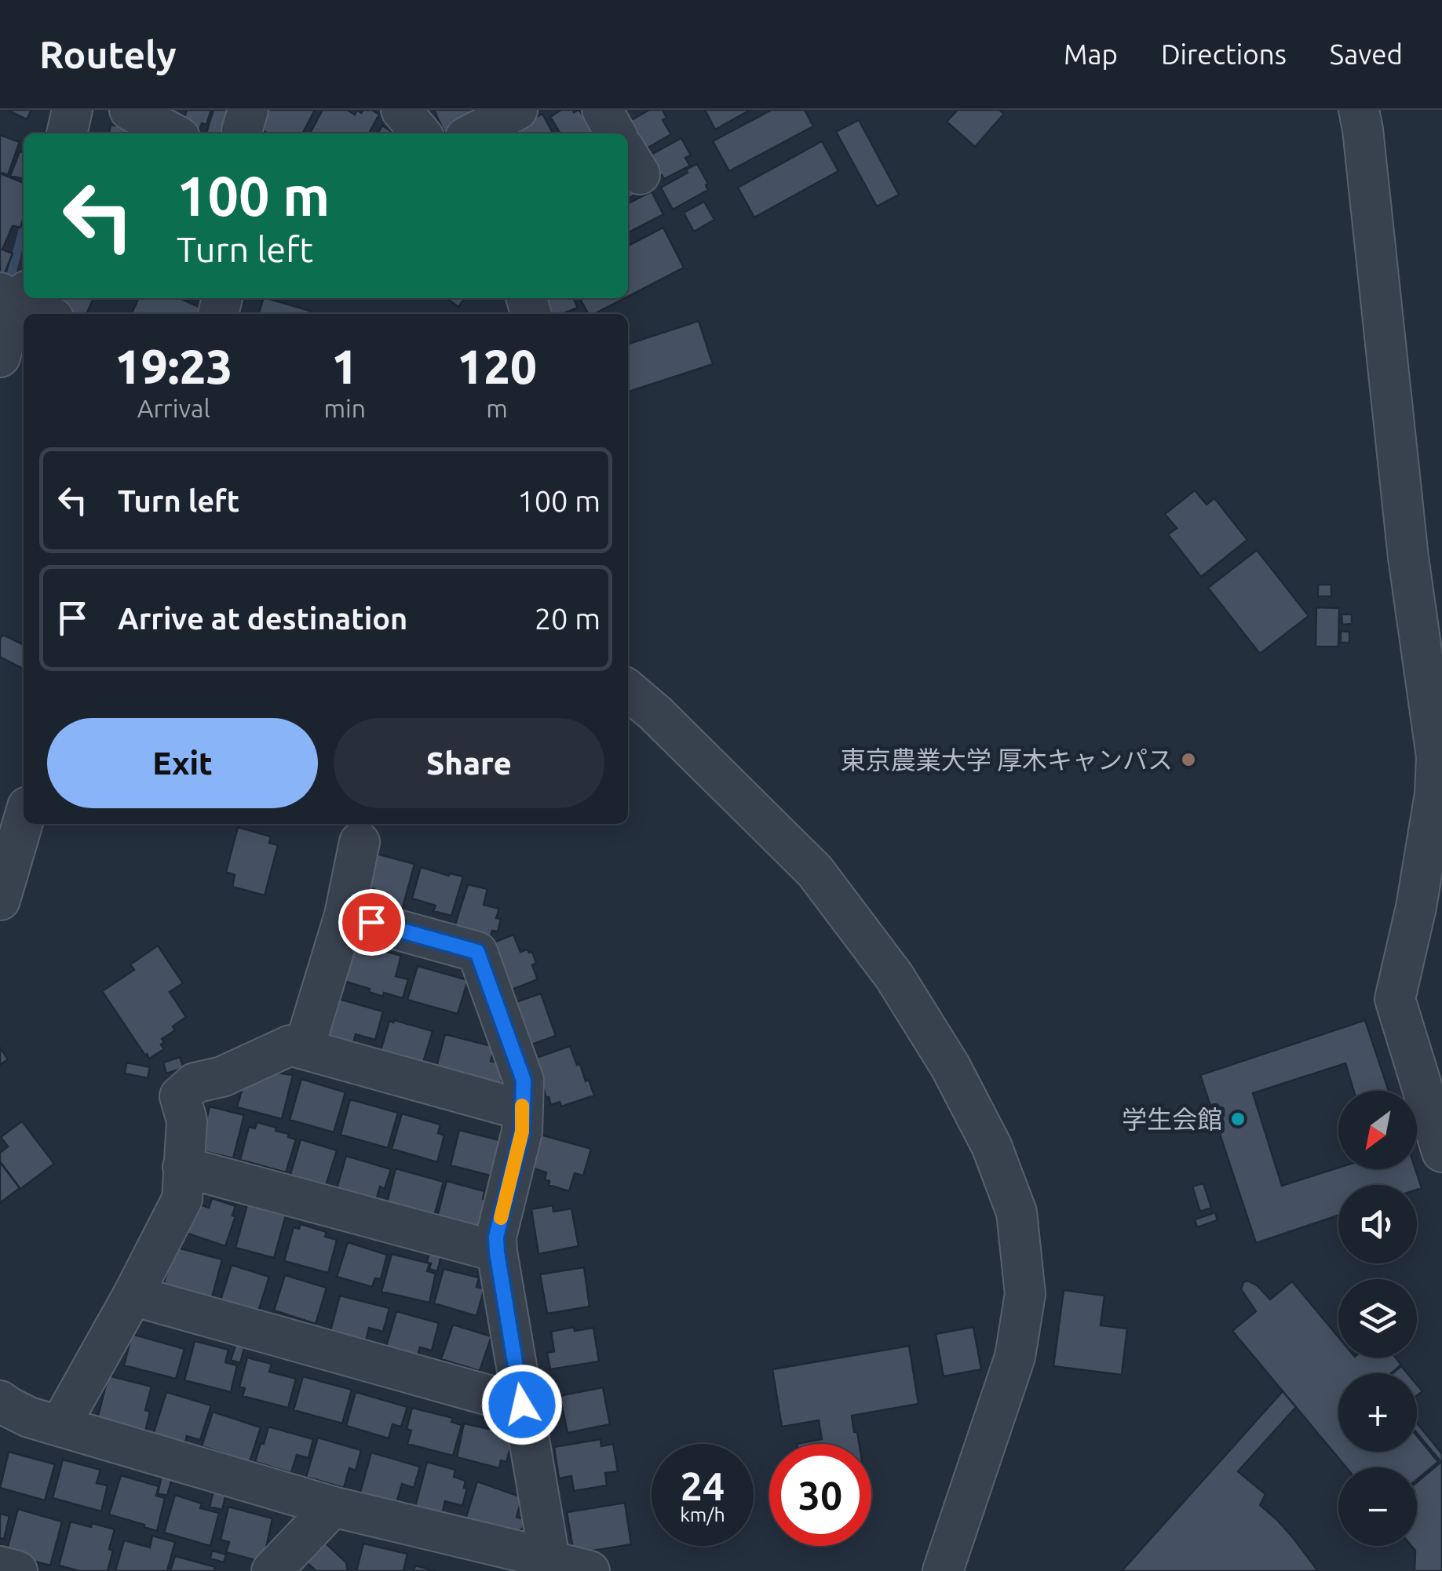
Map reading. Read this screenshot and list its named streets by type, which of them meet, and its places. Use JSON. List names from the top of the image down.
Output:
{
  "places": ["東京農業大学 厚木キャンパス", "学生会館"],
  "north": "bottom left",
  "page": {
    "header": "Routely",
    "nav": ["Map", "Directions", "Saved"],
    "turn": ["100 m", "Turn left"],
    "eta": [
      "19:23",
      "Arrival",
      "1",
      "min",
      "120",
      "m"
    ],
    "list": [
      {
        "name": "Turn left",
        "value": "100 m"
      },
      {
        "name": "Arrive at destination",
        "value": "20 m"
      }
    ],
    "buttons": ["Exit", "Share"],
    "map_buttons": ["+", "−"],
    "speed": "24 km/h",
    "limit": "30"
  }
}
